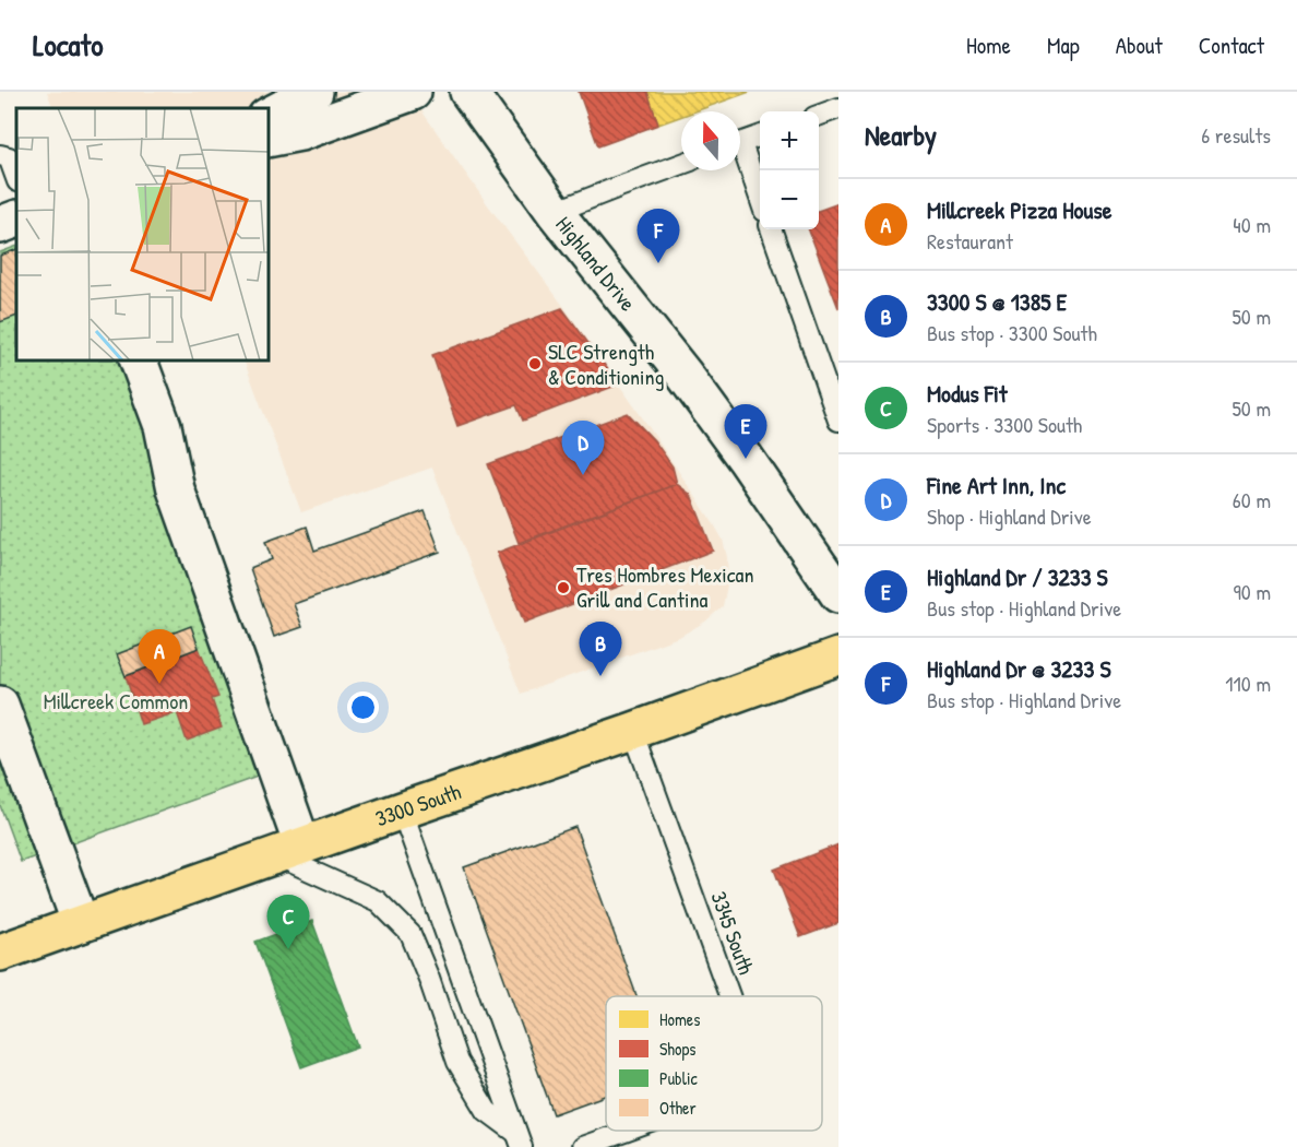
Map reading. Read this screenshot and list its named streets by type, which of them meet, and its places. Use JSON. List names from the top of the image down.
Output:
{
  "streets": {
    "main road": ["3300 South"],
    "street": ["Highland Drive"],
    "lane": ["3345 South"]
  },
  "crossings": [
    ["3300 South", "3345 South"]
  ],
  "parks": ["Millcreek Common"],
  "places": ["SLC Strength & Conditioning", "Tres Hombres Mexican Grill and Cantina"],
  "legend": [
    "Homes",
    "Shops",
    "Public",
    "Other"
  ],
  "north": "top",
  "page": {
    "header": "Locato",
    "nav": [
      "Home",
      "Map",
      "About",
      "Contact"
    ],
    "heading": ["Nearby", "6 results"],
    "map_buttons": ["+", "−"],
    "list": [
      {
        "mark": "A",
        "name": "Millcreek Pizza House",
        "note": "Restaurant",
        "value": "40 m"
      },
      {
        "mark": "B",
        "name": "3300 S @ 1385 E",
        "note": "Bus stop · 3300 South",
        "value": "50 m"
      },
      {
        "mark": "C",
        "name": "Modus Fit",
        "note": "Sports · 3300 South",
        "value": "50 m"
      },
      {
        "mark": "D",
        "name": "Fine Art Inn, Inc",
        "note": "Shop · Highland Drive",
        "value": "60 m"
      },
      {
        "mark": "E",
        "name": "Highland Dr / 3233 S",
        "note": "Bus stop · Highland Drive",
        "value": "90 m"
      },
      {
        "mark": "F",
        "name": "Highland Dr @ 3233 S",
        "note": "Bus stop · Highland Drive",
        "value": "110 m"
      }
    ],
    "pins": [
      "F",
      "E",
      "D",
      "B",
      "A",
      "C"
    ]
  }
}
